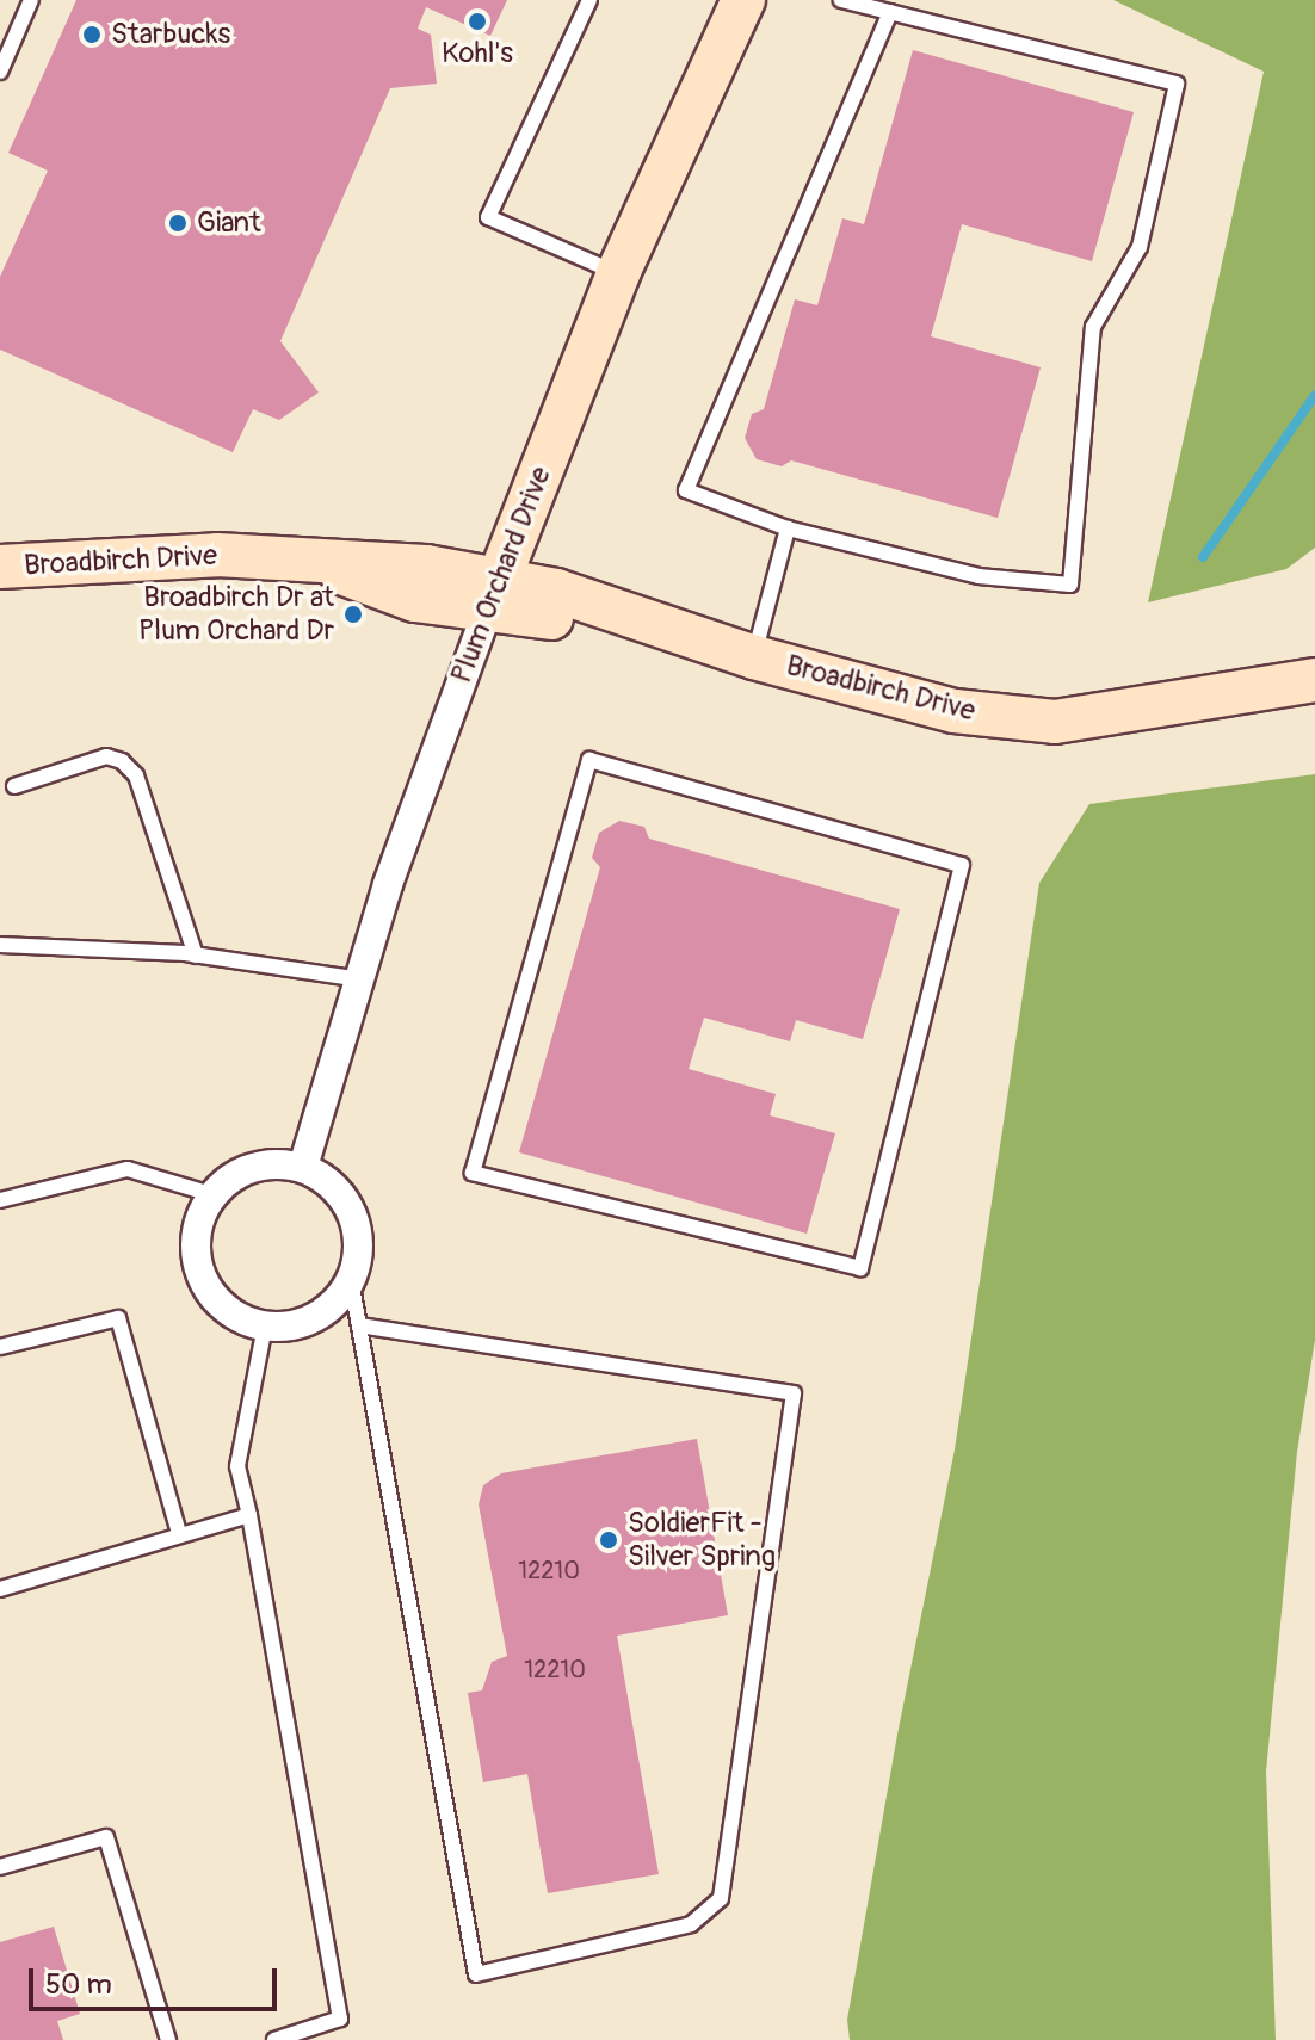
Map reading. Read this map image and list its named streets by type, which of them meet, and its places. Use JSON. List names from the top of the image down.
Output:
{
  "streets": {
    "street": ["Broadbirch Drive", "Plum Orchard Drive"]
  },
  "crossings": [
    ["Broadbirch Drive", "Plum Orchard Drive"]
  ],
  "places": [
    "Kohl's",
    "Starbucks",
    "Giant",
    "Broadbirch Dr at Plum Orchard Dr",
    "SoldierFit - Silver Spring"
  ],
  "house_numbers": ["12210", "12210"],
  "scale_bar": "50 m"
}
